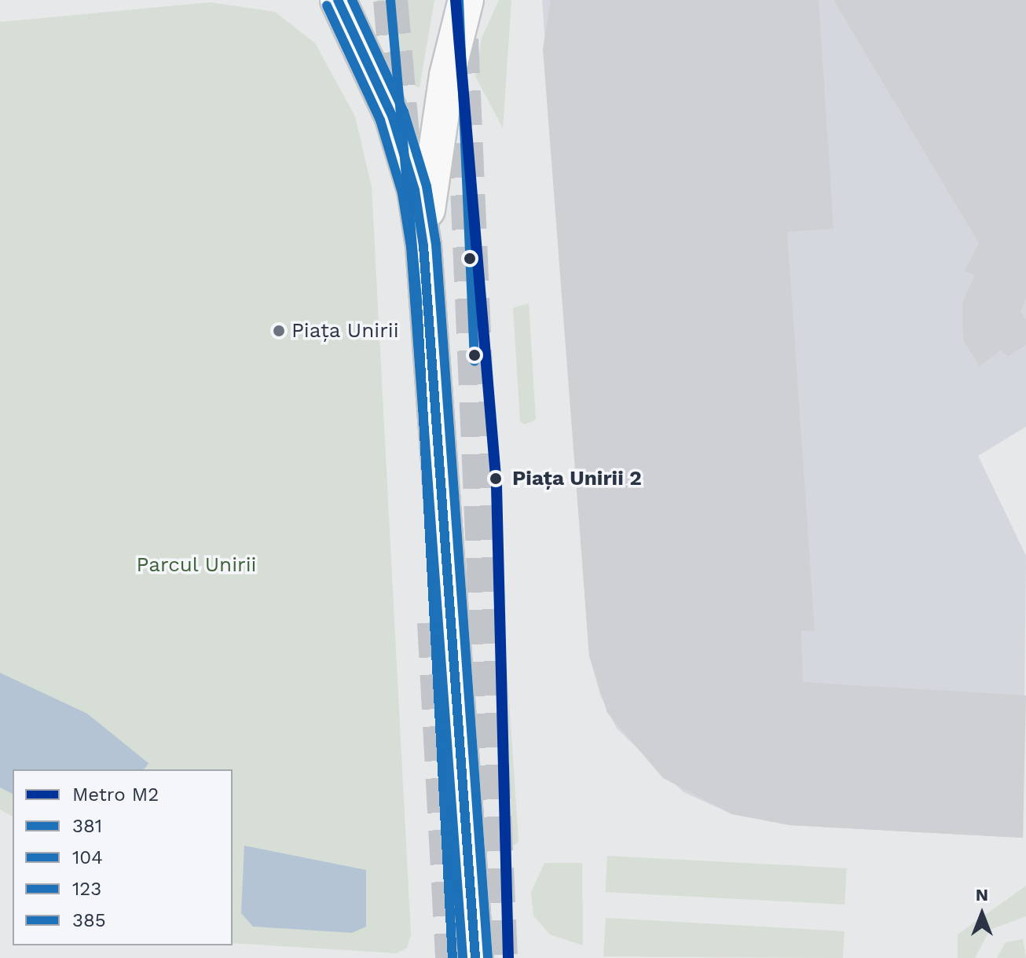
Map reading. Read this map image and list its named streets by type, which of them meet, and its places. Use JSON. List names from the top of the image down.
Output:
{
  "parks": ["Parcul Unirii"],
  "places": ["Piața Unirii", "Piața Unirii 2"],
  "lines": [
    "metro line M2",
    "transit line 381",
    "transit line 104",
    "transit line 385",
    "transit line 123"
  ],
  "legend": [
    "Metro M2",
    "381",
    "104",
    "123",
    "385"
  ],
  "north": "top"
}
